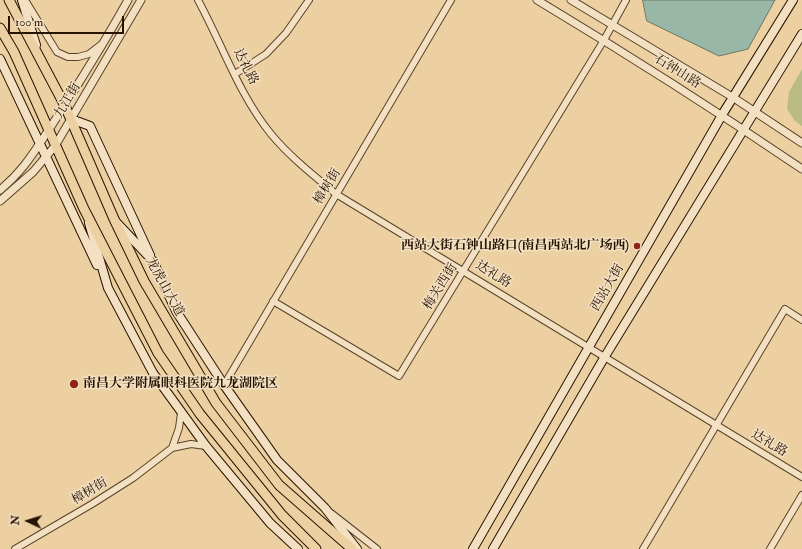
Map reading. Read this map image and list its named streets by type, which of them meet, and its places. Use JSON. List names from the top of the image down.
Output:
{
  "streets": {
    "main road": ["龙虎山大道", "西站大街"],
    "street": [
      "达礼路",
      "石钟山路",
      "九江街",
      "樟树街",
      "梅关西街"
    ]
  },
  "crossings": [
    ["达礼路", "樟树街"],
    ["达礼路", "梅关西街"],
    ["达礼路", "西站大街"],
    ["石钟山路", "梅关西街"],
    ["石钟山路", "西站大街"],
    ["九江街", "龙虎山大道"],
    ["樟树街", "梅关西街"]
  ],
  "places": ["西站大街石钟山路口(南昌西站北广场西)", "南昌大学附属眼科医院九龙湖院区"],
  "scale_bar": "100 m",
  "north": "left"
}
